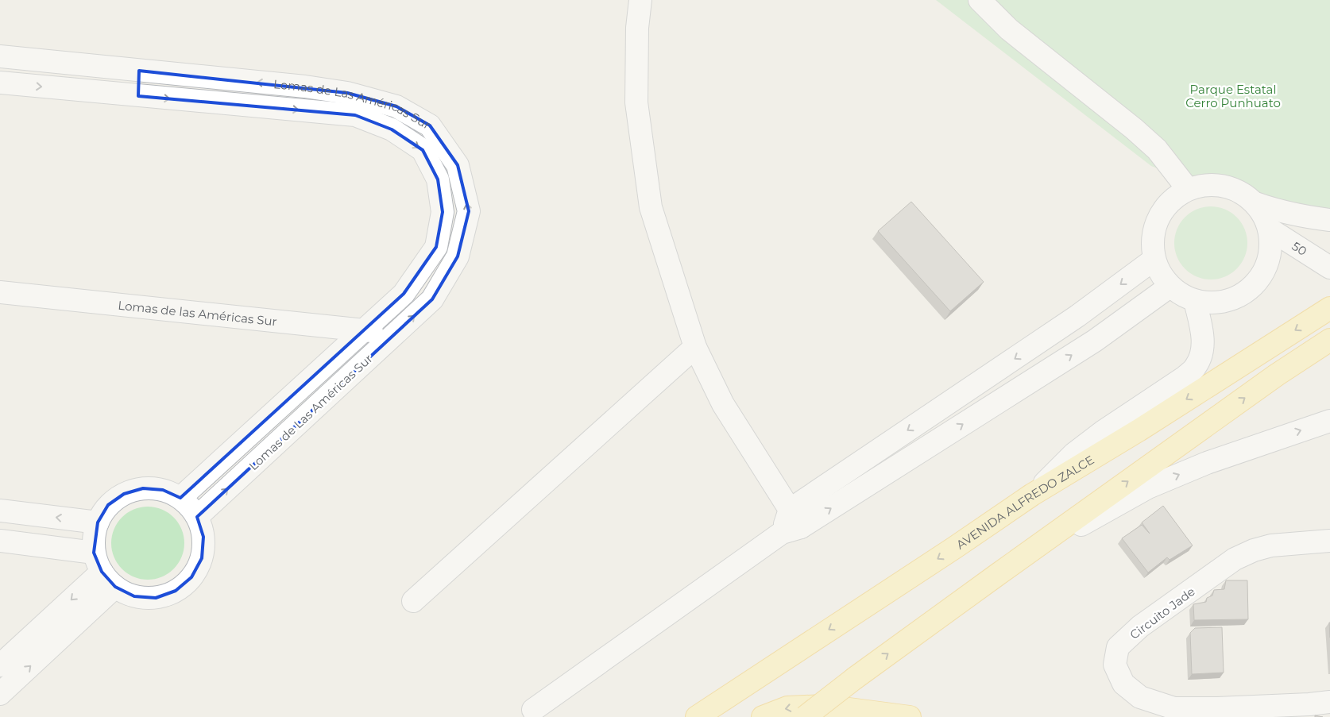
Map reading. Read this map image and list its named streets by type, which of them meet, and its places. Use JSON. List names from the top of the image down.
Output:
{
  "streets": {
    "main road": ["AVENIDA ALFREDO ZALCE"],
    "street": [
      "Lomas de Las Américas Sur",
      "50",
      "Lomas de las Américas Sur",
      "Circuito Jade"
    ]
  },
  "crossings": [
    ["Lomas de Las Américas Sur", "Lomas de las Américas Sur"]
  ],
  "parks": ["Parque Estatal Cerro Punhuato"]
}
